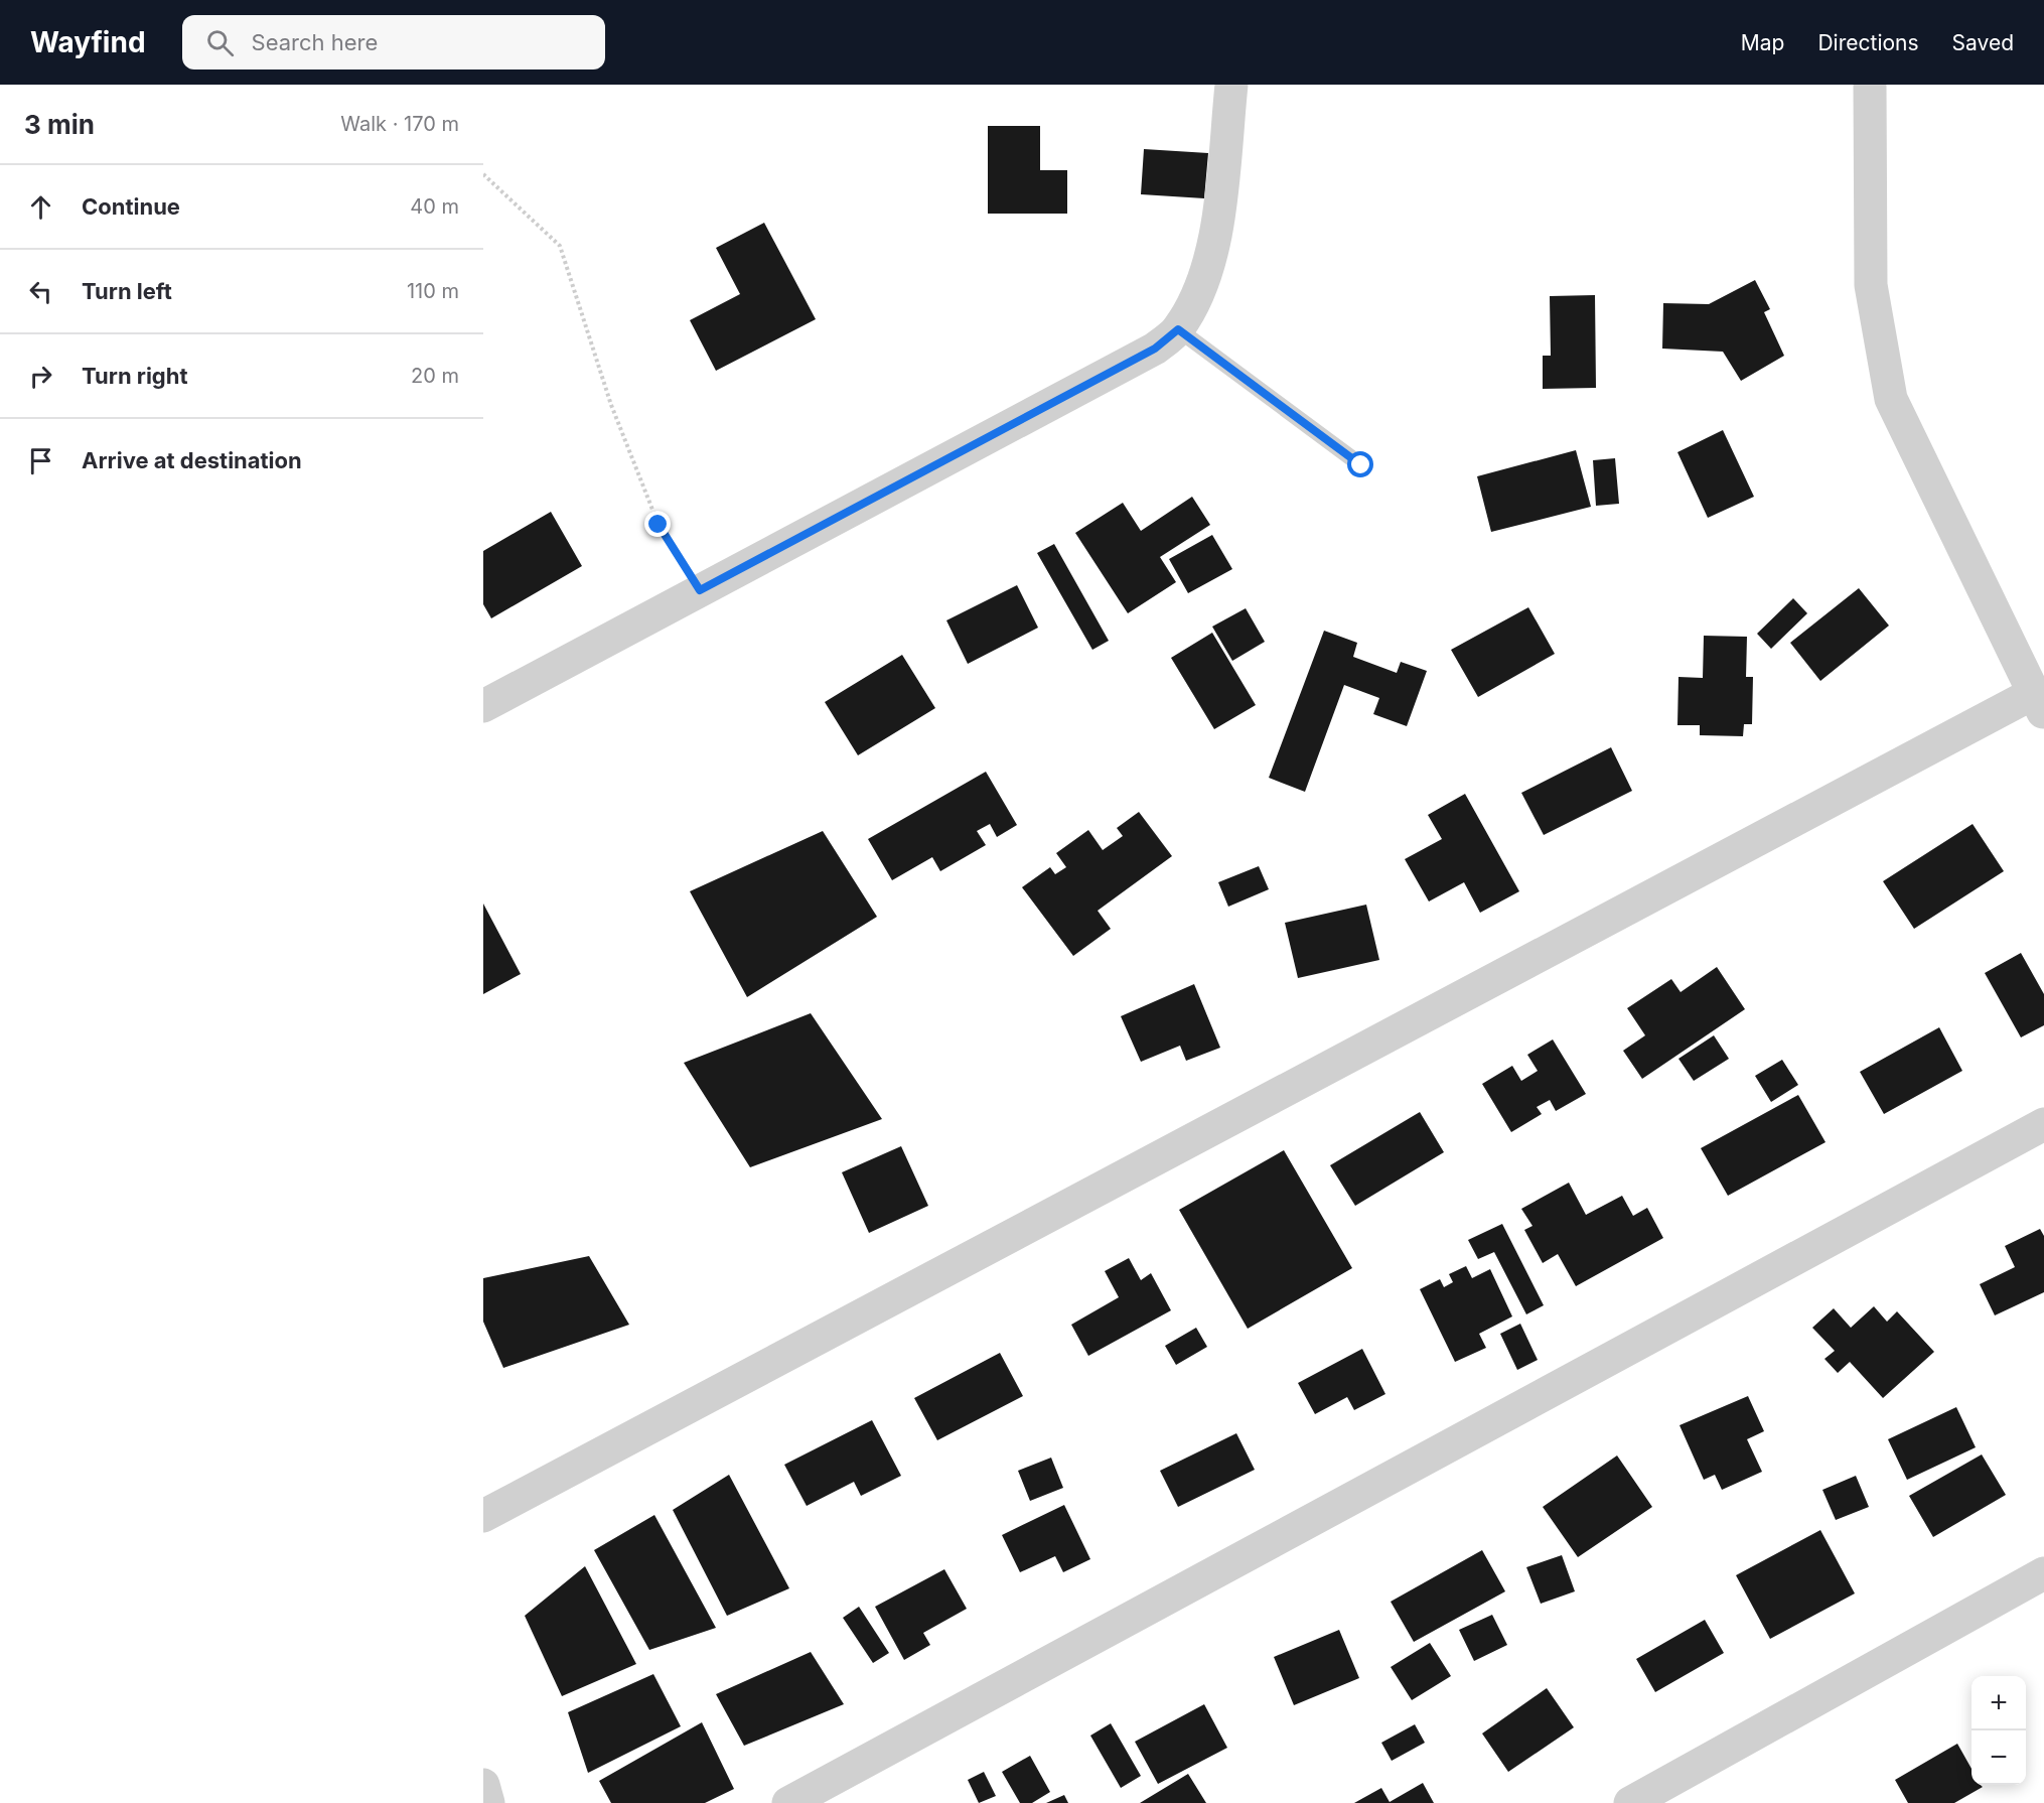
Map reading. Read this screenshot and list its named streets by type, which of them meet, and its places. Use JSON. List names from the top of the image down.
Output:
{
  "page": {
    "header": "Wayfind",
    "search": "Search here",
    "nav": ["Map", "Directions", "Saved"],
    "heading": ["3 min", "Walk · 170 m"],
    "list": [
      ["Continue", "40 m"],
      ["Turn left", "110 m"],
      ["Turn right", "20 m"],
      "Arrive at destination"
    ],
    "map_buttons": ["+", "−"]
  }
}
